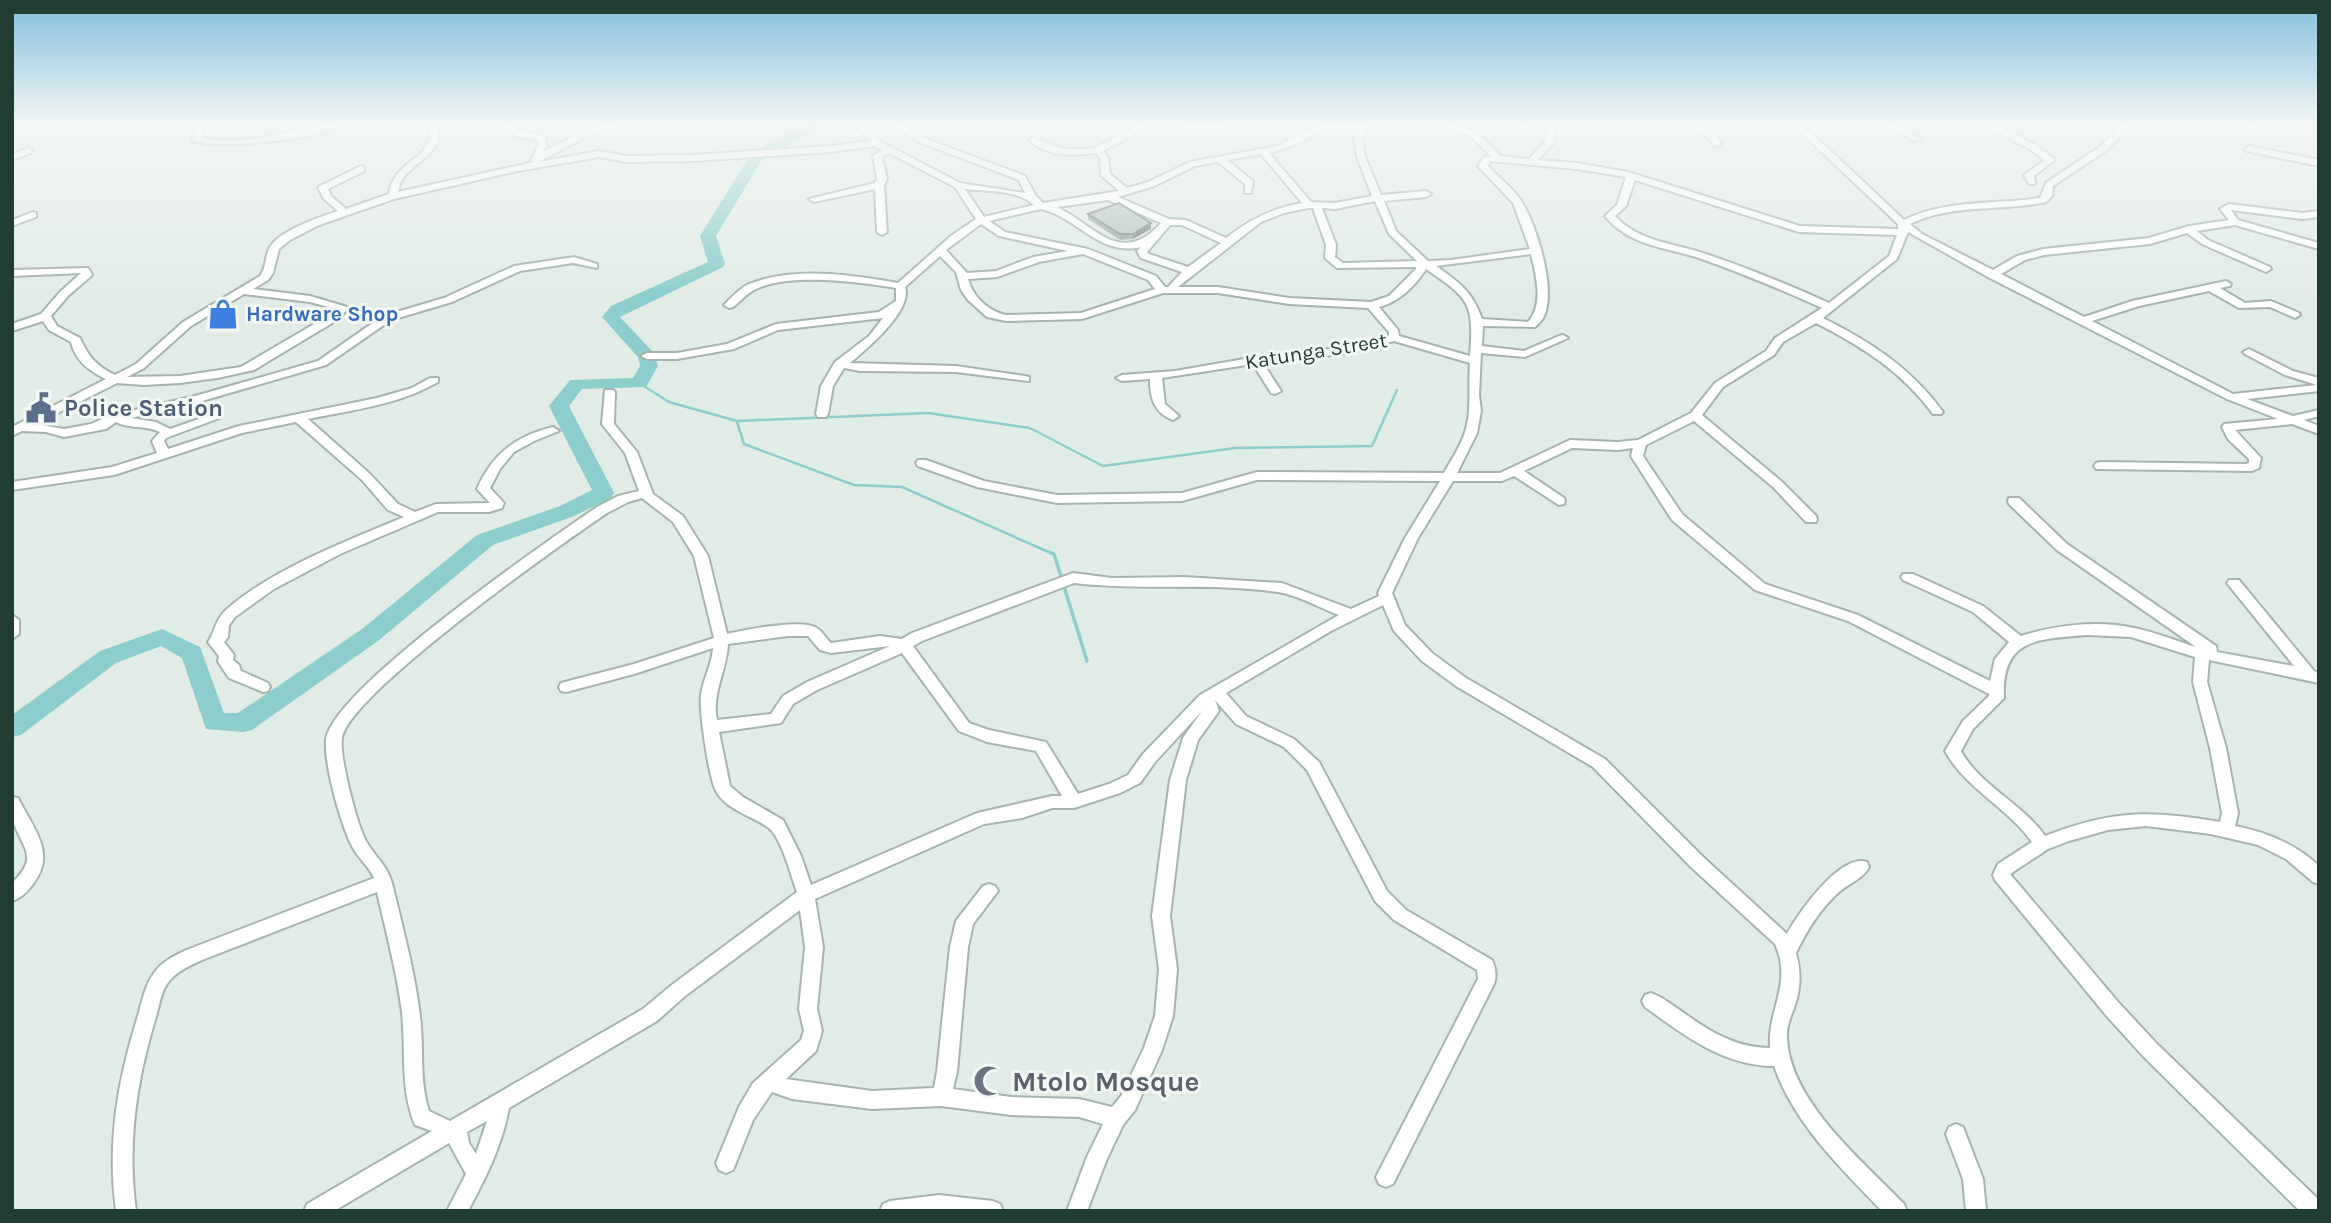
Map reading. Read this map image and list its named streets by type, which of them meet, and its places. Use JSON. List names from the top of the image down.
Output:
{
  "streets": {
    "street": ["Katunga Street"]
  },
  "places": {
    "shop": ["Hardware Shop"],
    "public building": ["Police Station"],
    "mosque": ["Mtolo Mosque"]
  }
}
